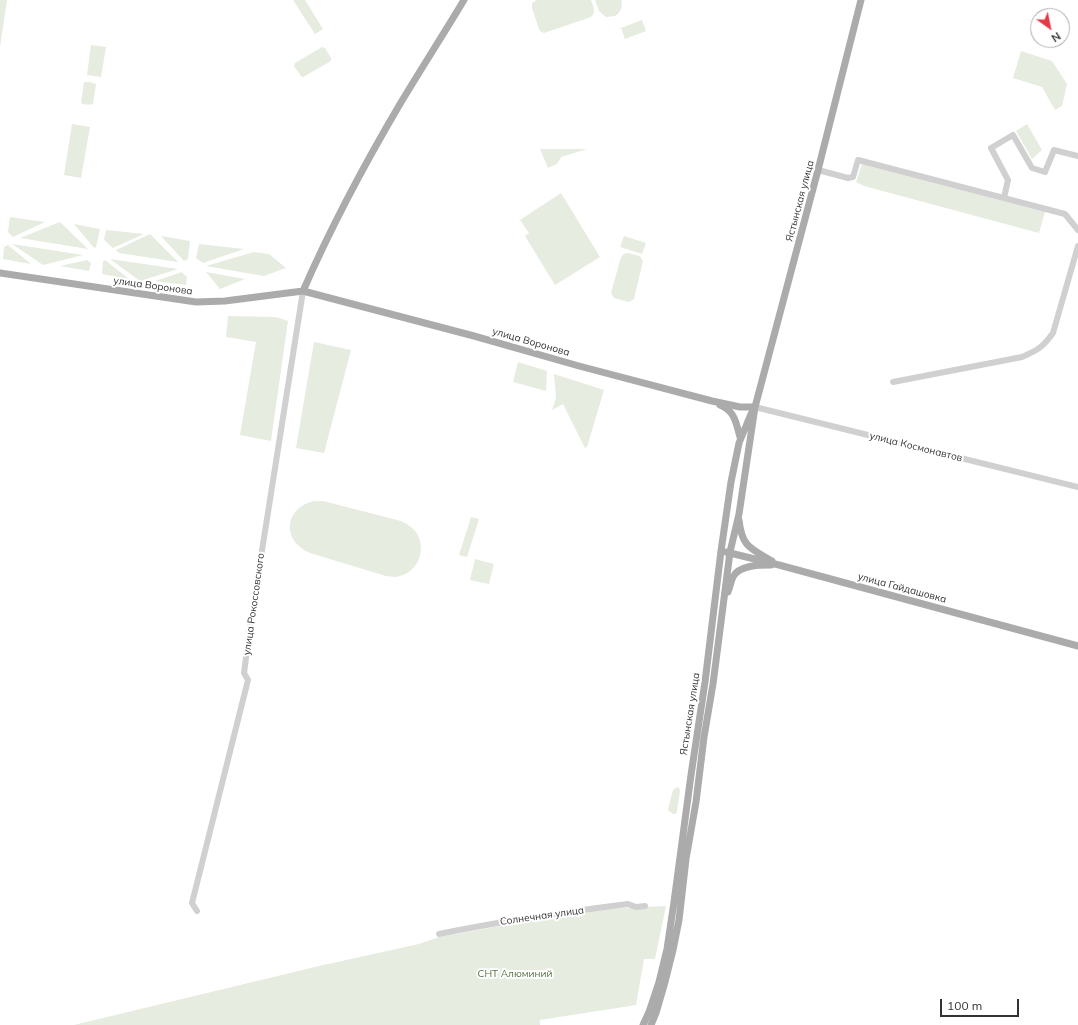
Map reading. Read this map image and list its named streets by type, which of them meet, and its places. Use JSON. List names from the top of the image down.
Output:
{
  "streets": {
    "main road": ["Ястынская улица", "улица Воронова", "улица Гайдашовка"],
    "street": ["улица Космонавтов", "улица Рокоссовского", "Солнечная улица"]
  },
  "crossings": [
    ["Ястынская улица", "улица Воронова"],
    ["Ястынская улица", "улица Космонавтов"],
    ["Ястынская улица", "улица Гайдашовка"],
    ["улица Воронова", "улица Космонавтов"],
    ["улица Воронова", "улица Рокоссовского"]
  ],
  "parks": ["СНТ Алюминий"],
  "scale_bar": "100 m",
  "north": "bottom right"
}
